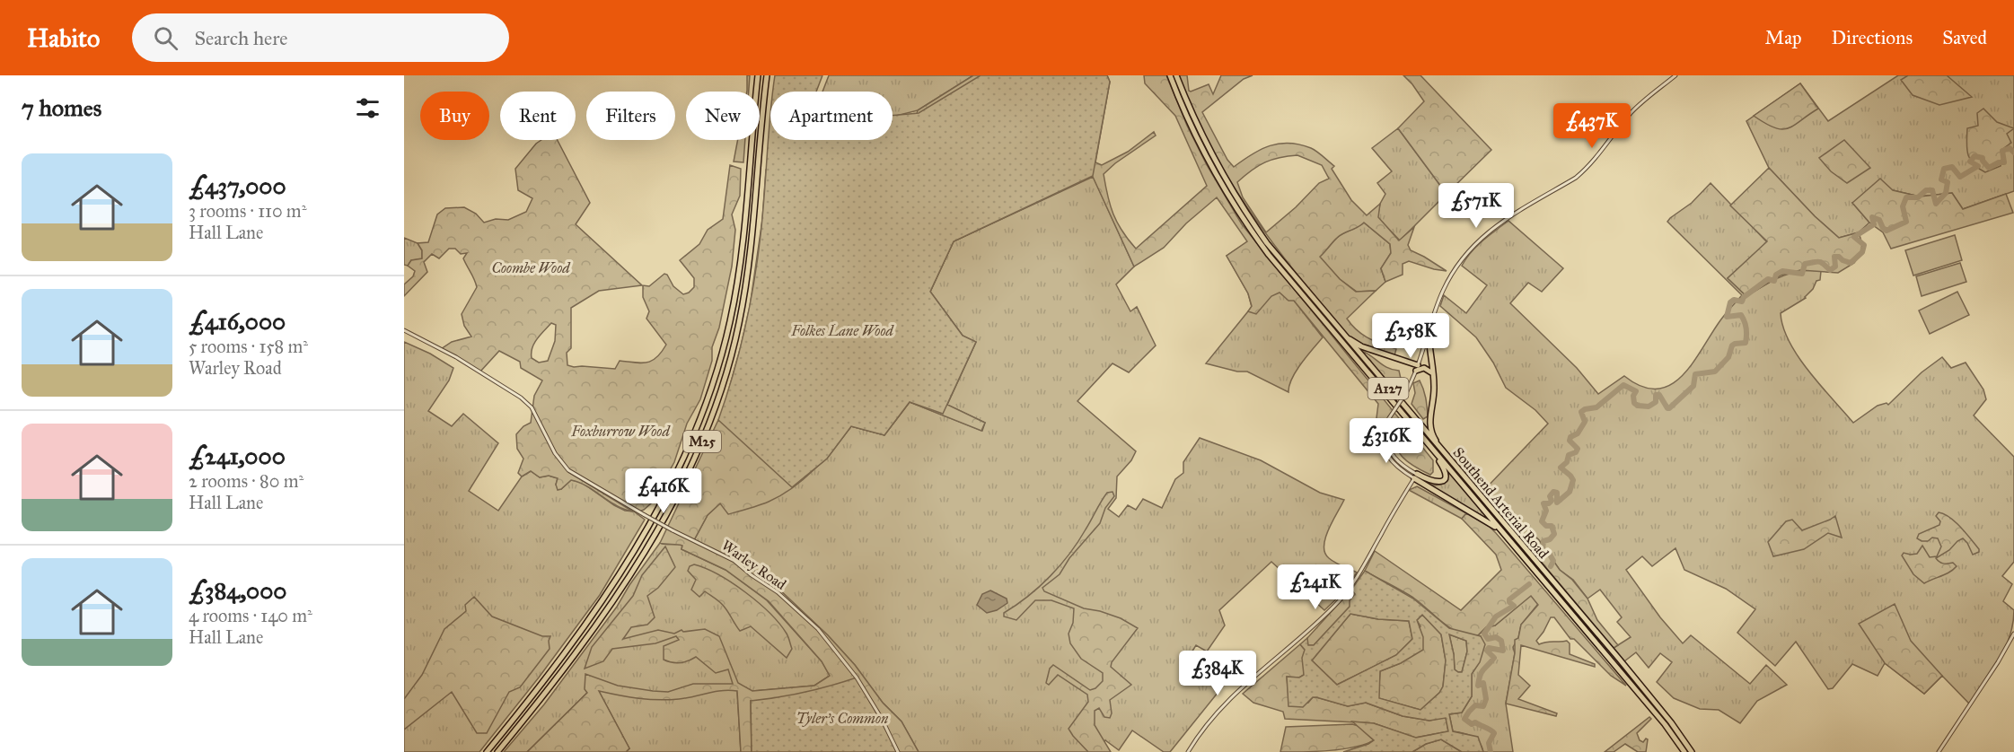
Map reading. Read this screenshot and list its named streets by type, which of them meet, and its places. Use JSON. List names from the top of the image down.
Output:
{
  "streets": {
    "highway": ["A127", "M25", "Southend Arterial Road"],
    "street": ["Warley Road"]
  },
  "crossings": [
    ["A127", "Southend Arterial Road"]
  ],
  "parks": [
    "Coombe Wood",
    "Folkes Lane Wood",
    "Foxburrow Wood",
    "Tyler's Common"
  ],
  "page": {
    "header": "Habito",
    "search": "Search here",
    "nav": ["Map", "Directions", "Saved"],
    "heading": "7 homes",
    "chip": [
      "Buy",
      "Rent",
      "Filters",
      "New",
      "Apartment"
    ],
    "price": [
      "£437K",
      "£571K",
      "£258K",
      "£316K",
      "£416K",
      "£241K",
      "£384K"
    ],
    "list": [
      {
        "name": "£437,000",
        "note": "3 rooms · 110 m² · Hall Lane"
      },
      {
        "name": "£416,000",
        "note": "5 rooms · 158 m² · Warley Road"
      },
      {
        "name": "£241,000",
        "note": "2 rooms · 80 m² · Hall Lane"
      },
      {
        "name": "£384,000",
        "note": "4 rooms · 140 m² · Hall Lane"
      }
    ]
  }
}
